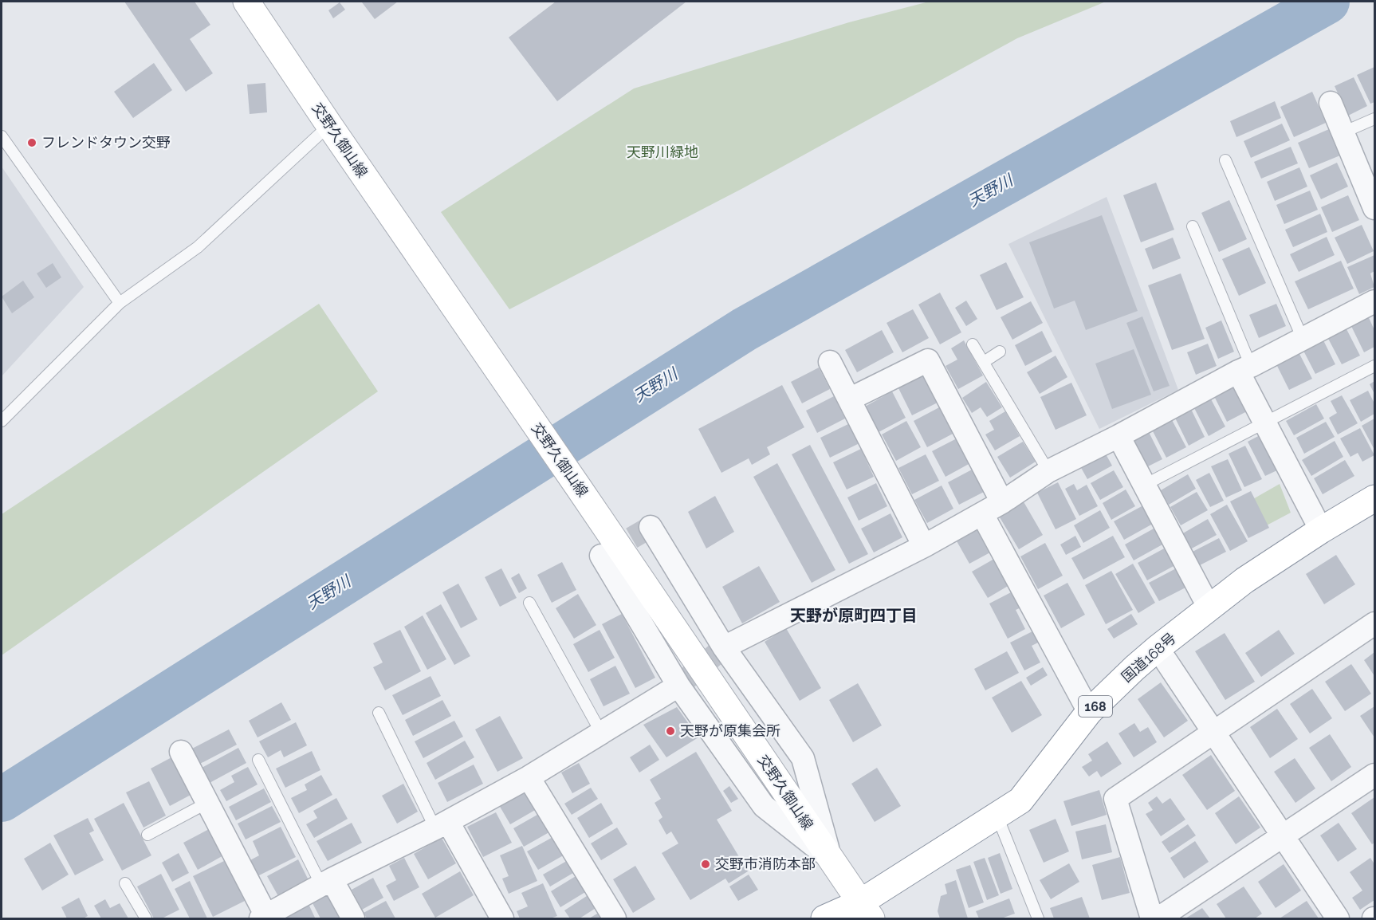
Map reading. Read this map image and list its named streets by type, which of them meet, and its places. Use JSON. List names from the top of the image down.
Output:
{
  "streets": {
    "main road": ["交野久御山線", "国道168号", "168"]
  },
  "crossings": [
    ["交野久御山線", "国道168号"]
  ],
  "districts": ["天野が原町四丁目"],
  "water": ["天野川"],
  "parks": ["天野川緑地"],
  "places": ["フレンドタウン交野", "天野が原集会所", "交野市消防本部"]
}
